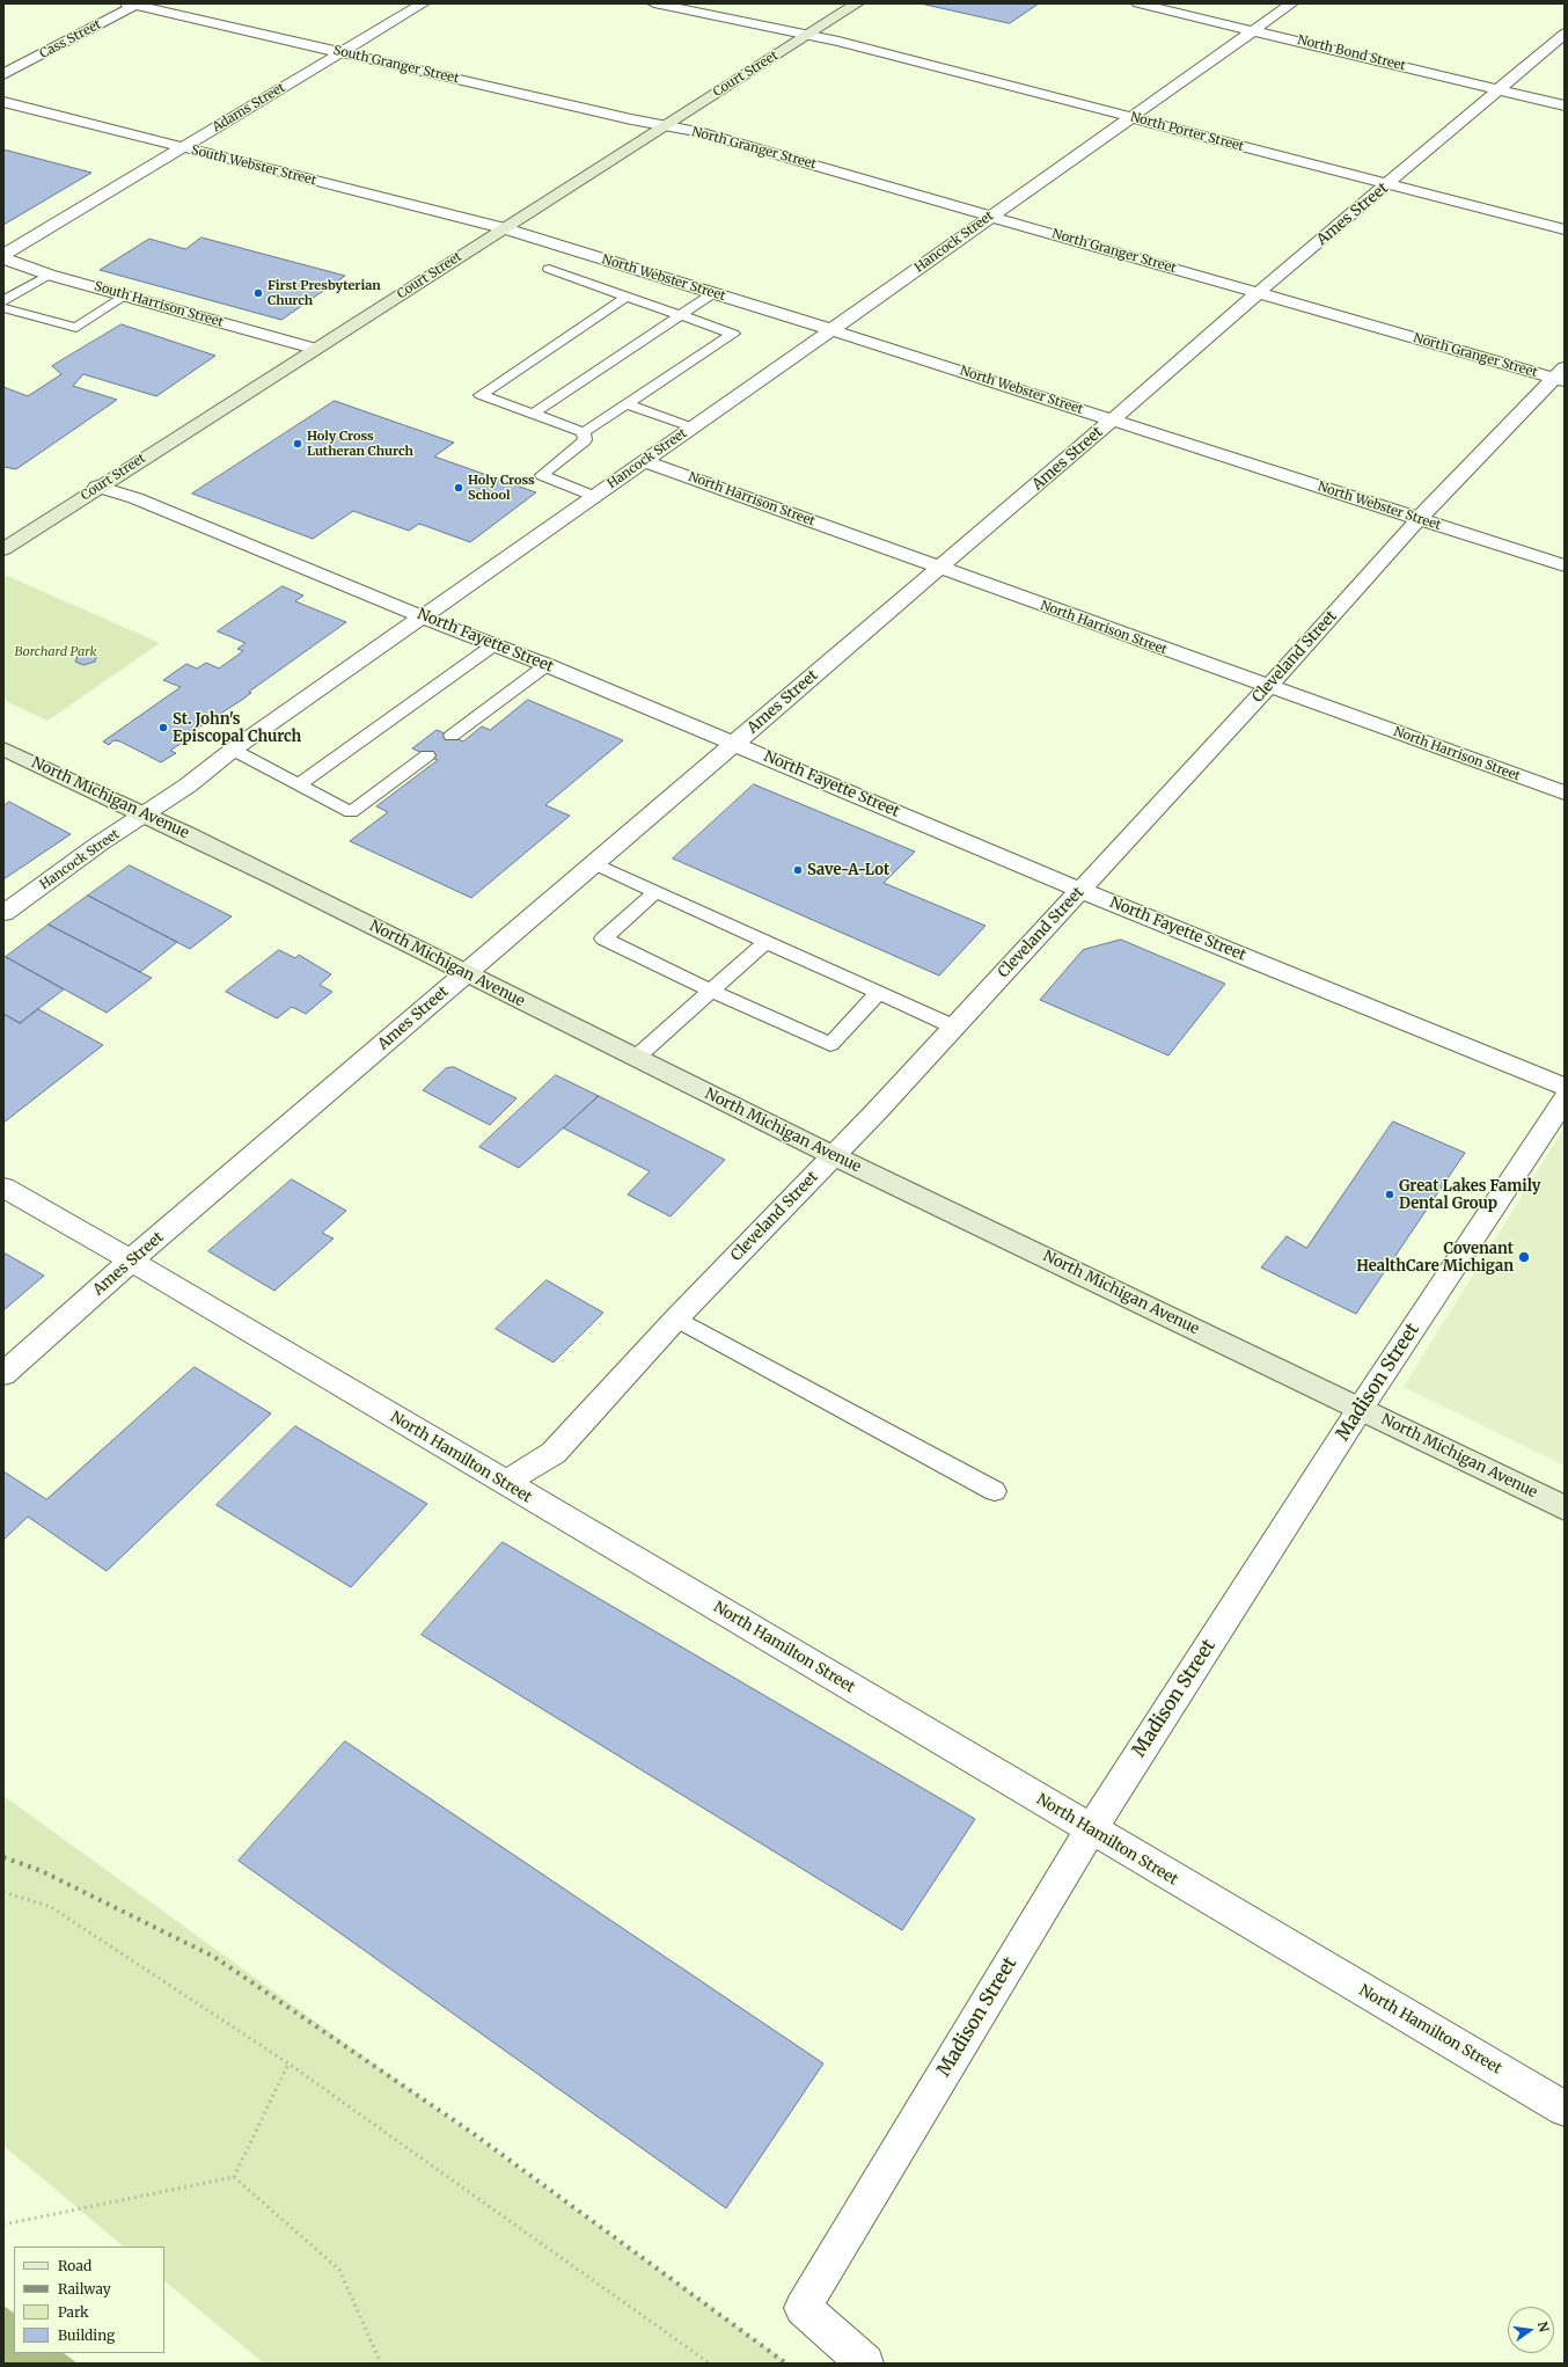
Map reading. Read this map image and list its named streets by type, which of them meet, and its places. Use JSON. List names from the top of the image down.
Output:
{
  "streets": {
    "main road": ["Court Street", "North Michigan Avenue"],
    "street": [
      "Cass Street",
      "North Bond Street",
      "South Granger Street",
      "Adams Street",
      "North Porter Street",
      "North Granger Street",
      "South Webster Street",
      "Ames Street",
      "Hancock Street",
      "North Webster Street",
      "South Harrison Street",
      "North Harrison Street",
      "North Fayette Street",
      "Cleveland Street",
      "Madison Street",
      "North Hamilton Street"
    ]
  },
  "crossings": [
    ["Cass Street", "South Granger Street"],
    ["North Bond Street", "Ames Street"],
    ["North Bond Street", "Hancock Street"],
    ["South Granger Street", "Court Street"],
    ["South Granger Street", "Adams Street"],
    ["South Granger Street", "North Granger Street"],
    ["Court Street", "North Porter Street"],
    ["Court Street", "North Granger Street"],
    ["Court Street", "South Webster Street"],
    ["Court Street", "North Webster Street"],
    ["Court Street", "South Harrison Street"],
    ["Court Street", "North Fayette Street"],
    ["Adams Street", "South Webster Street"],
    ["North Porter Street", "Ames Street"],
    ["North Porter Street", "Hancock Street"],
    ["North Granger Street", "Ames Street"],
    ["North Granger Street", "Hancock Street"],
    ["North Granger Street", "Cleveland Street"],
    ["South Webster Street", "North Webster Street"],
    ["Ames Street", "North Webster Street"],
    ["Ames Street", "North Harrison Street"],
    ["Ames Street", "North Fayette Street"],
    ["Ames Street", "North Michigan Avenue"],
    ["Ames Street", "North Hamilton Street"],
    ["Hancock Street", "North Webster Street"],
    ["Hancock Street", "North Harrison Street"],
    ["Hancock Street", "North Fayette Street"],
    ["Hancock Street", "North Michigan Avenue"],
    ["North Webster Street", "Cleveland Street"],
    ["North Harrison Street", "Cleveland Street"],
    ["North Fayette Street", "Cleveland Street"],
    ["Cleveland Street", "North Michigan Avenue"],
    ["Cleveland Street", "North Hamilton Street"],
    ["North Michigan Avenue", "Madison Street"],
    ["Madison Street", "North Hamilton Street"]
  ],
  "parks": ["Borchard Park"],
  "places": [
    "First Presbyterian Church",
    "Holy Cross Lutheran Church",
    "Holy Cross School",
    "St. John's Episcopal Church",
    "Save-A-Lot",
    "Great Lakes Family Dental Group",
    "Covenant HealthCare Michigan"
  ],
  "legend": [
    "Road",
    "Railway",
    "Park",
    "Building"
  ],
  "north": "right"
}
